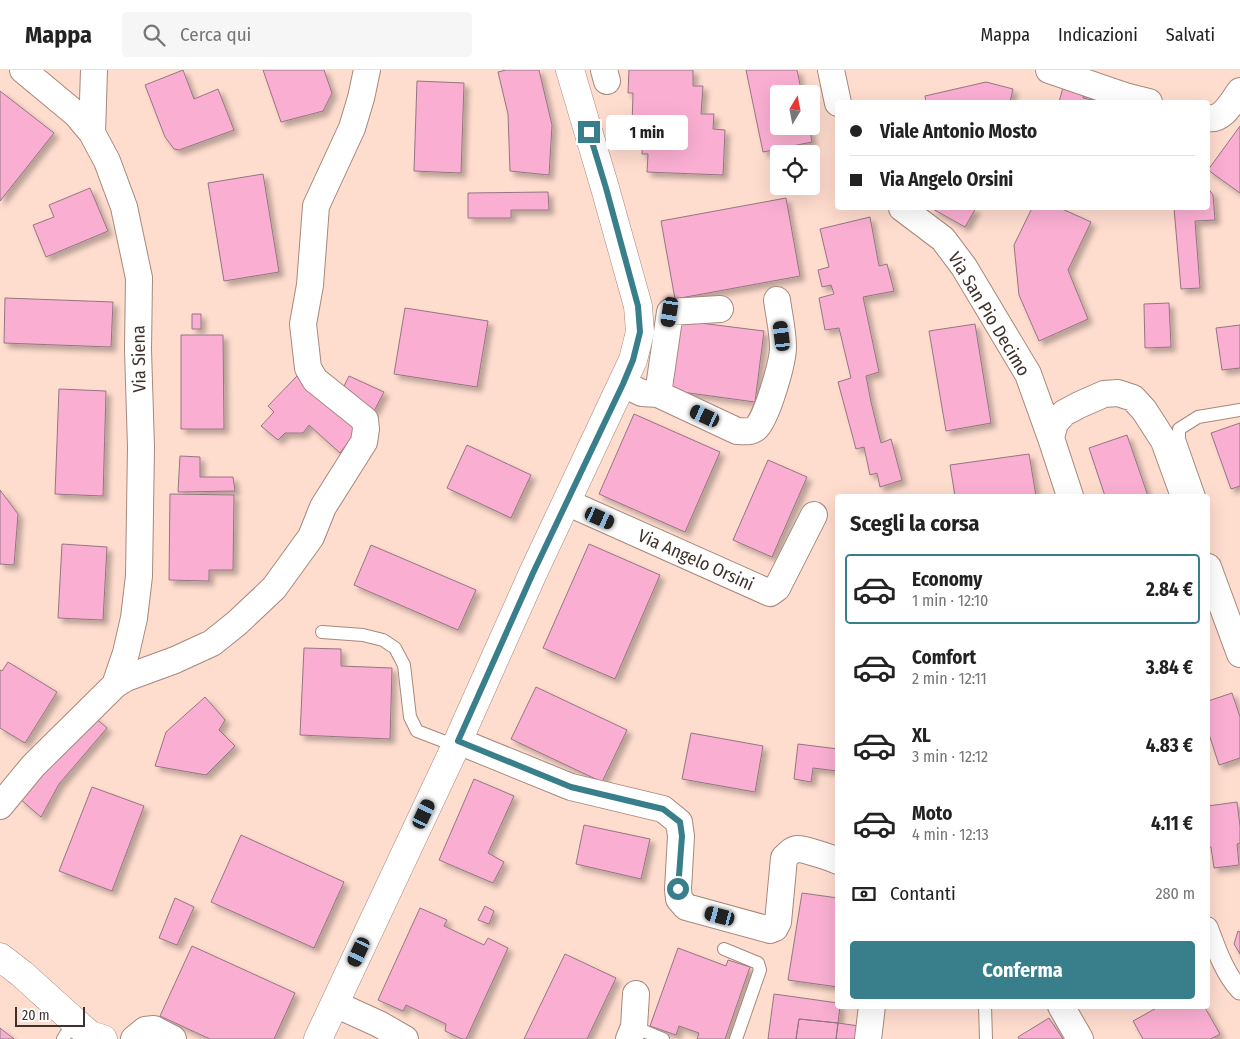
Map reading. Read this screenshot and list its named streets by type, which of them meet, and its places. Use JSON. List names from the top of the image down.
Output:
{
  "streets": {
    "street": ["Via San Pio Decimo", "Via Siena", "Via Angelo Orsini"]
  },
  "scale_bar": "20 m",
  "north": "top",
  "page": {
    "header": "Mappa",
    "search": "Cerca qui",
    "nav": ["Mappa", "Indicazioni", "Salvati"],
    "banner": ["Viale Antonio Mosto", "Via Angelo Orsini"],
    "bubble": "1 min",
    "heading": "Scegli la corsa",
    "list": [
      {
        "name": "Economy",
        "note": "1 min · 12:10",
        "value": "2.84 €"
      },
      {
        "name": "Comfort",
        "note": "2 min · 12:11",
        "value": "3.84 €"
      },
      {
        "name": "XL",
        "note": "3 min · 12:12",
        "value": "4.83 €"
      },
      {
        "name": "Moto",
        "note": "4 min · 12:13",
        "value": "4.11 €"
      }
    ],
    "pay": ["Contanti", "280 m"],
    "buttons": "Conferma",
    "scale": "20 m"
  }
}
